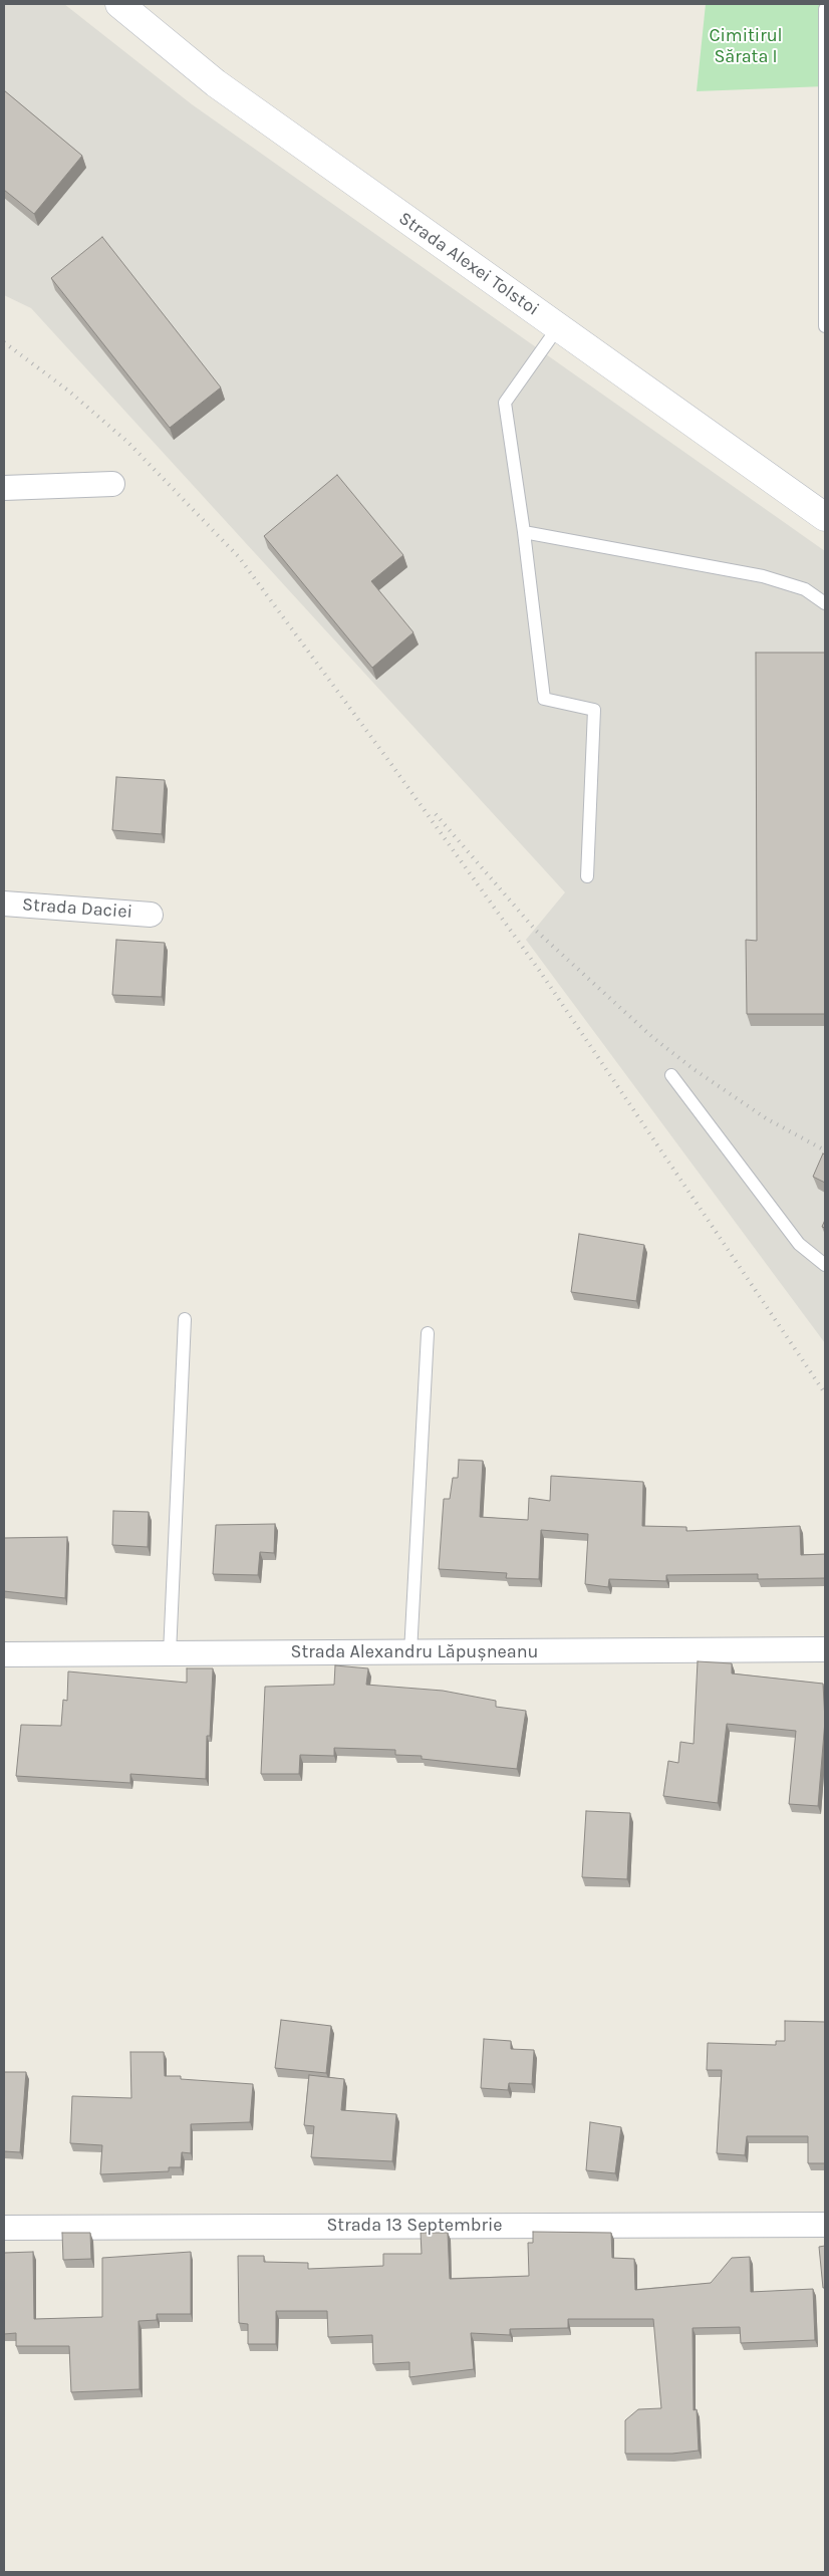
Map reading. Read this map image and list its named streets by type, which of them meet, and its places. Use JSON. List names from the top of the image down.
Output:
{
  "streets": {
    "main road": ["Strada Alexei Tolstoi"],
    "street": ["Strada Daciei", "Strada Alexandru Lăpușneanu", "Strada 13 Septembrie"]
  },
  "parks": ["Cimitirul Sărata I"]
}
